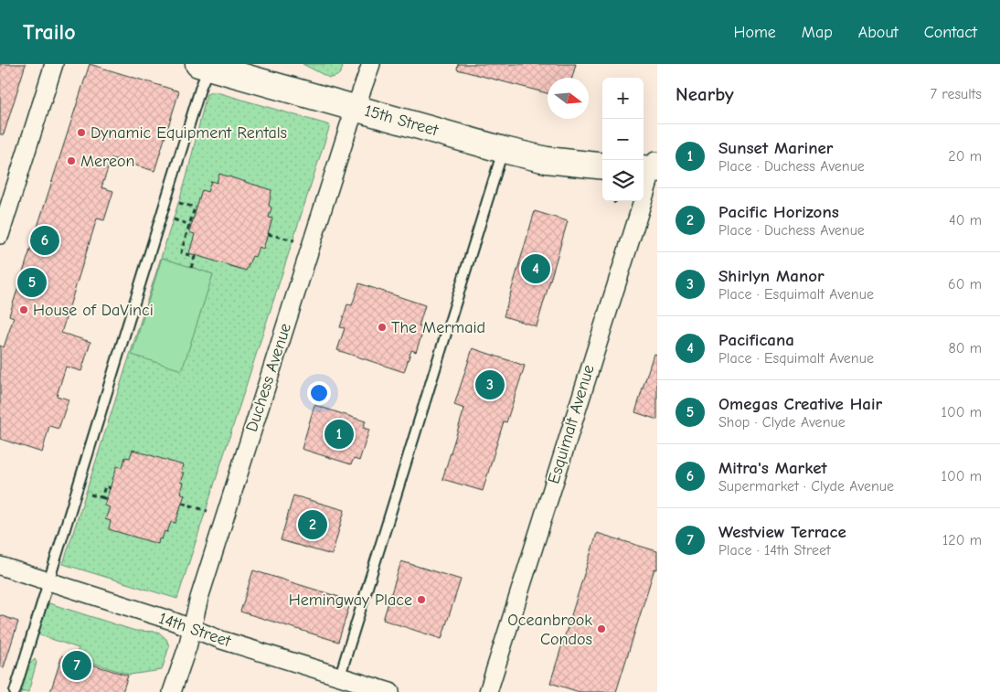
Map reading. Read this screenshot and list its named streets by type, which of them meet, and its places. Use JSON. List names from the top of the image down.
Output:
{
  "streets": {
    "main road": ["15th Street"],
    "street": ["Duchess Avenue", "Esquimalt Avenue", "14th Street"]
  },
  "crossings": [
    ["15th Street", "Duchess Avenue"],
    ["Duchess Avenue", "14th Street"]
  ],
  "places": [
    "Dynamic Equipment Rentals",
    "Mereon",
    "House of DaVinci",
    "The Mermaid",
    "Hemingway Place",
    "Oceanbrook Condos"
  ],
  "north": "right",
  "page": {
    "header": "Trailo",
    "nav": [
      "Home",
      "Map",
      "About",
      "Contact"
    ],
    "heading": ["Nearby", "7 results"],
    "map_buttons": ["+", "−"],
    "list": [
      {
        "mark": "1",
        "name": "Sunset Mariner",
        "note": "Place · Duchess Avenue",
        "value": "20 m"
      },
      {
        "mark": "2",
        "name": "Pacific Horizons",
        "note": "Place · Duchess Avenue",
        "value": "40 m"
      },
      {
        "mark": "3",
        "name": "Shirlyn Manor",
        "note": "Place · Esquimalt Avenue",
        "value": "60 m"
      },
      {
        "mark": "4",
        "name": "Pacificana",
        "note": "Place · Esquimalt Avenue",
        "value": "80 m"
      },
      {
        "mark": "5",
        "name": "Omegas Creative Hair",
        "note": "Shop · Clyde Avenue",
        "value": "100 m"
      },
      {
        "mark": "6",
        "name": "Mitra's Market",
        "note": "Supermarket · Clyde Avenue",
        "value": "100 m"
      },
      {
        "mark": "7",
        "name": "Westview Terrace",
        "note": "Place · 14th Street",
        "value": "120 m"
      }
    ],
    "pins": [
      "6",
      "4",
      "5",
      "3",
      "1",
      "2",
      "7"
    ]
  }
}
